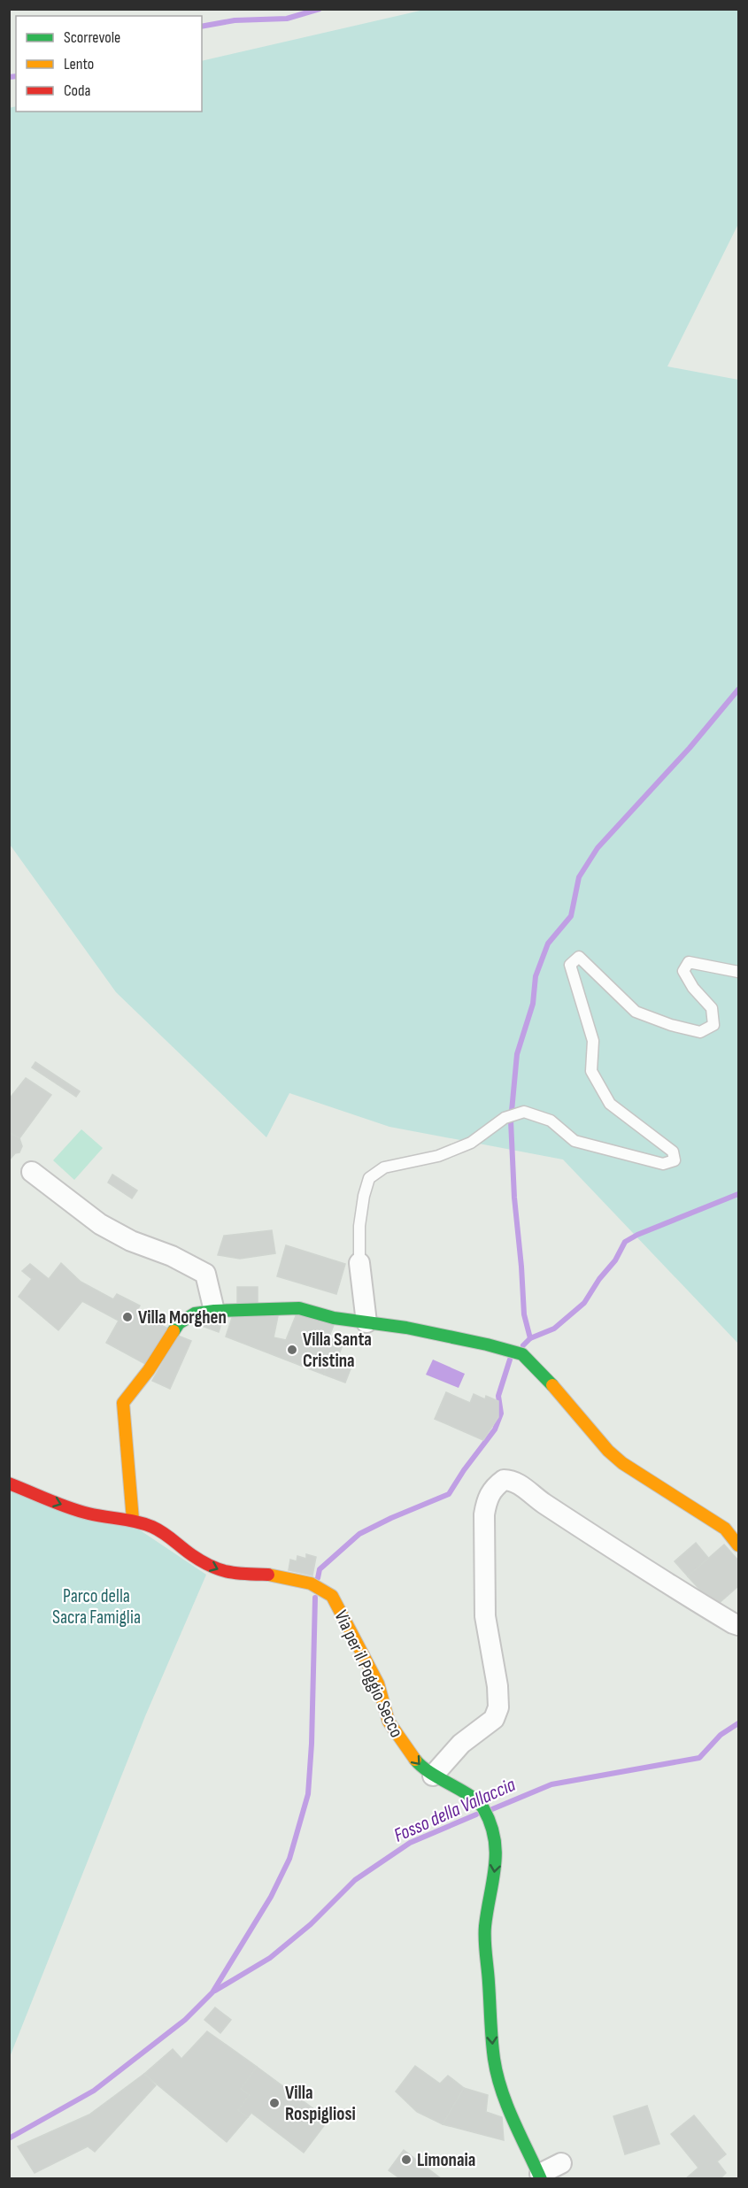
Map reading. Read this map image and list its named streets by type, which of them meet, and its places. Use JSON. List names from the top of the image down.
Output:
{
  "streets": {
    "street": ["Via per il Poggio Secco"]
  },
  "one_way": ["Via per il Poggio Secco"],
  "water": ["Fosso della Vallaccia"],
  "parks": ["Parco della Sacra Famiglia"],
  "places": [
    "Villa Morghen",
    "Villa Santa Cristina",
    "Villa Rospigliosi",
    "Limonaia"
  ],
  "legend": ["Scorrevole", "Lento", "Coda"]
}
